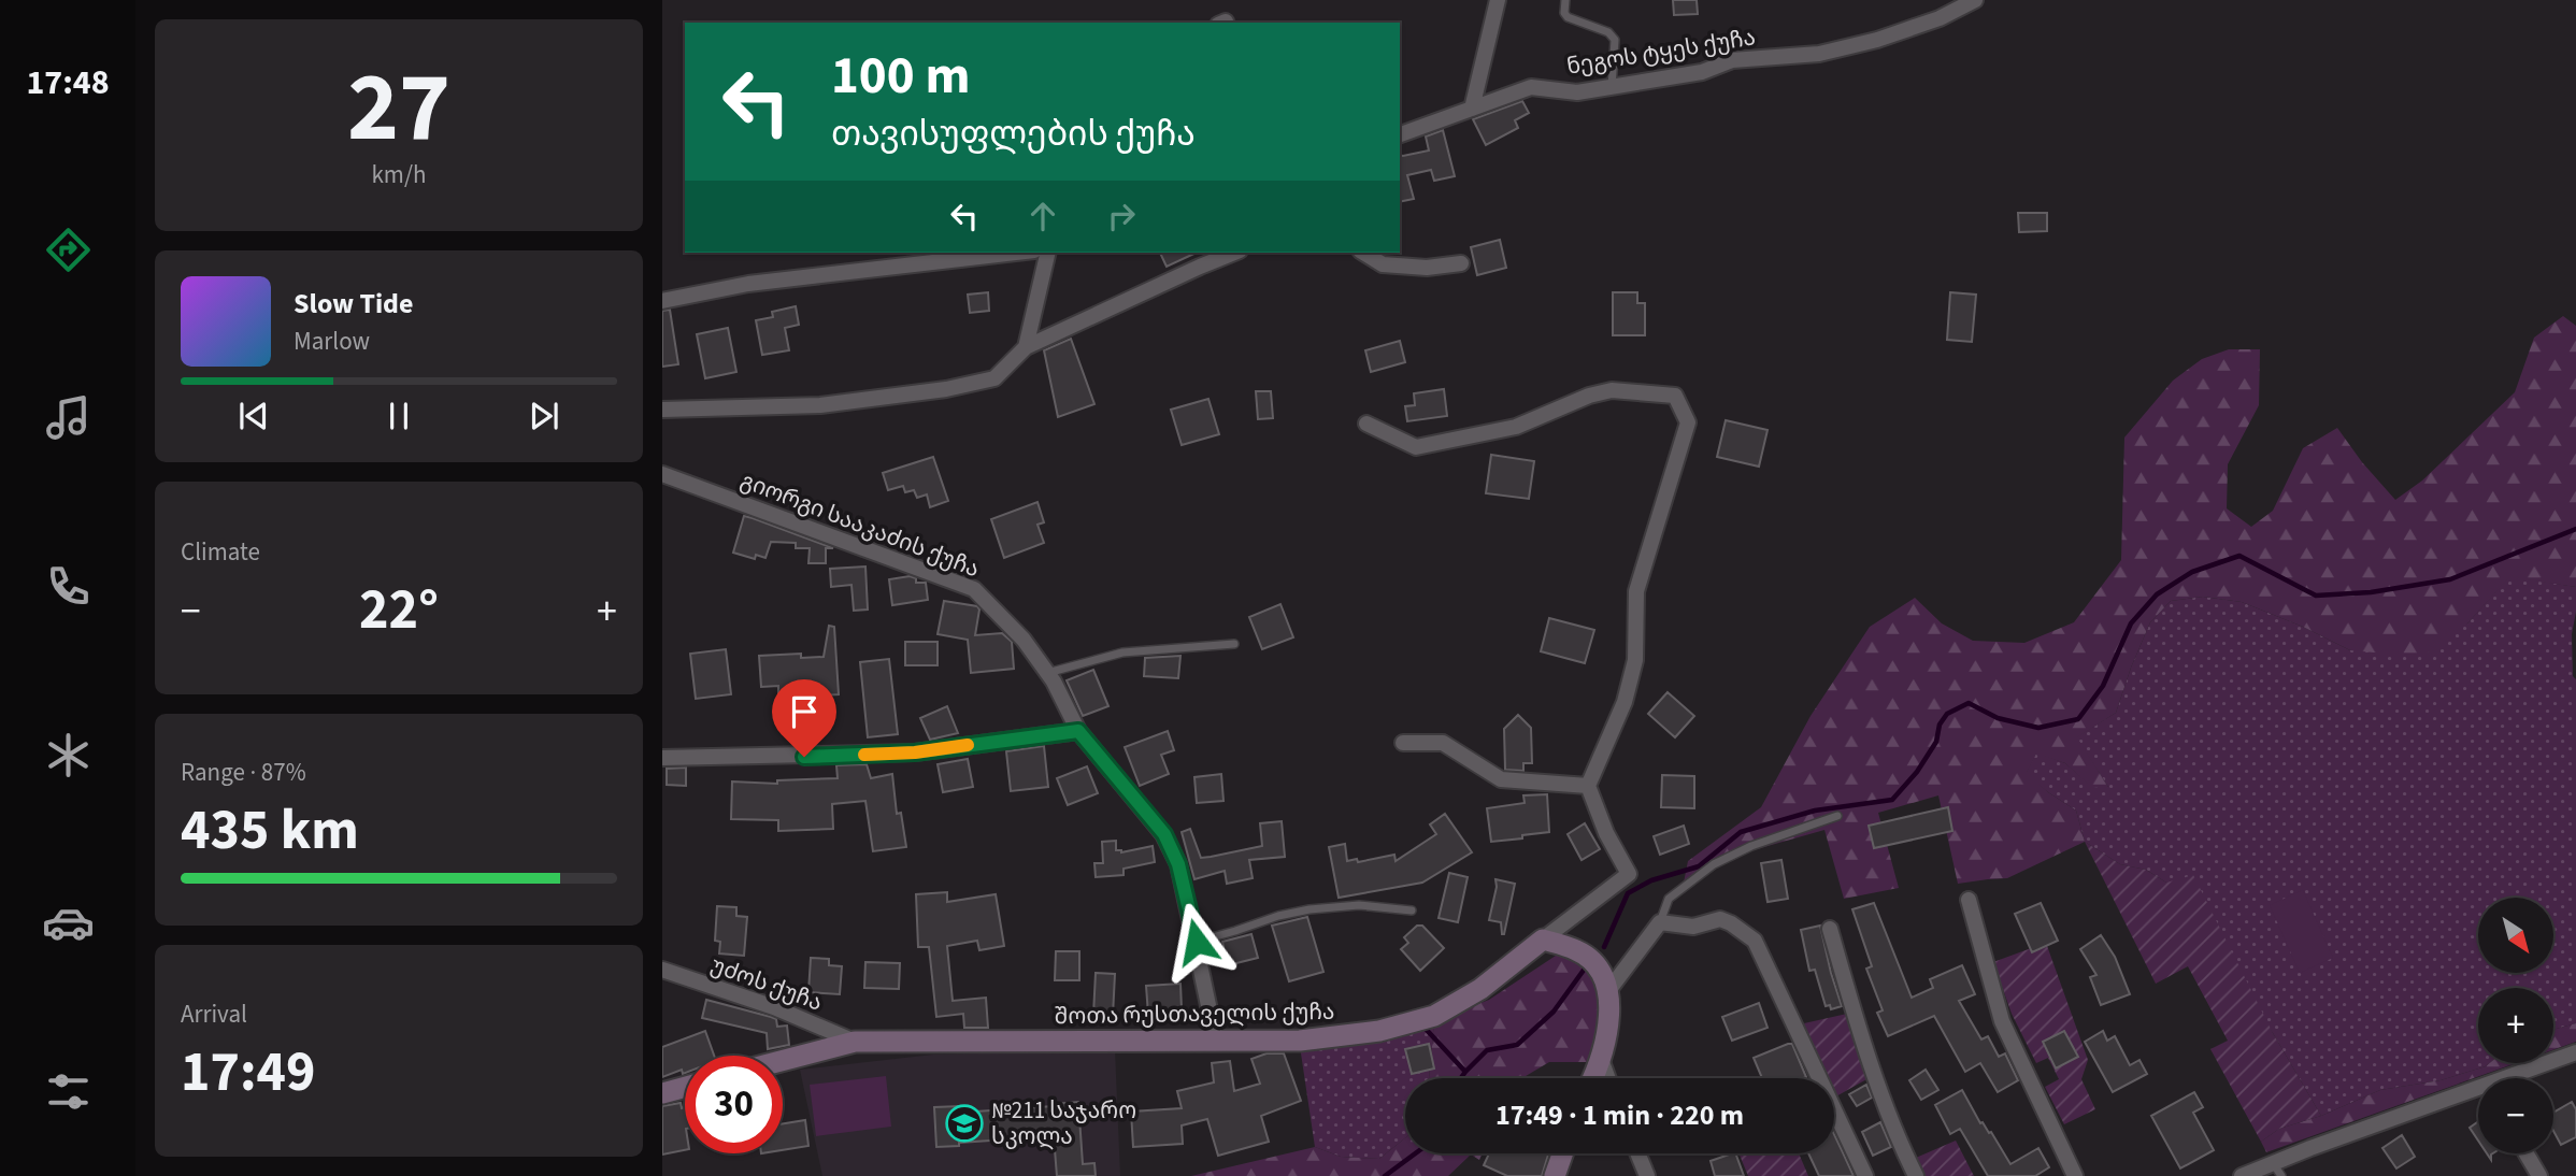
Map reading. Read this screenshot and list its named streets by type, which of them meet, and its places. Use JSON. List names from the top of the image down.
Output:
{
  "streets": {
    "street": [
      "ნეგოს ტყეს ქუჩა",
      "გიორგი სააკაძის ქუჩა",
      "უძოს ქუჩა",
      "შოთა რუსთაველის ქუჩა"
    ]
  },
  "crossings": [
    ["გიორგი სააკაძის ქუჩა", "შოთა რუსთაველის ქუჩა"],
    ["უძოს ქუჩა", "შოთა რუსთაველის ქუჩა"]
  ],
  "places": {
    "school or university": ["№211 საჯარო სკოლა"]
  },
  "north": "bottom right",
  "page": {
    "tabs": "17:48",
    "tile": [
      ["27", "km/h"],
      "Climate",
      ["Range · 87%", "435 km"],
      ["Arrival", "17:49"]
    ],
    "turn": ["100 m", "თავისუფლების ქუჩა"],
    "song": ["Slow Tide", "Marlow"],
    "heat": ["−", "22°", "+"],
    "map_buttons": ["+", "−"],
    "limit": "30",
    "trip": "17:49 · 1 min · 220 m"
  }
}
